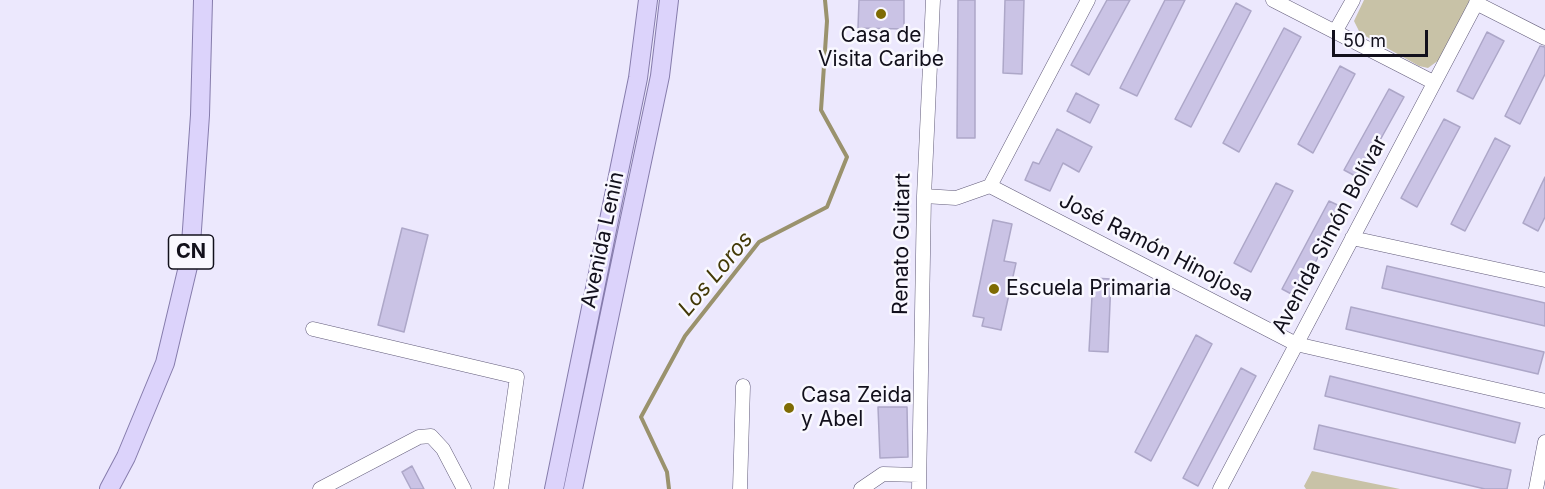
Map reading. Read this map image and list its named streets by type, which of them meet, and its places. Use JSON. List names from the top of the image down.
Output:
{
  "streets": {
    "main road": ["Avenida Lenin", "CN"],
    "street": ["Avenida Simón Bolívar", "Renato Guitart", "José Ramón Hinojosa"]
  },
  "crossings": [
    ["Avenida Simón Bolívar", "José Ramón Hinojosa"]
  ],
  "water": ["Los Loros"],
  "places": ["Casa de Visita Caribe", "Escuela Primaria", "Casa Zeida y Abel"],
  "scale_bar": "50 m"
}
